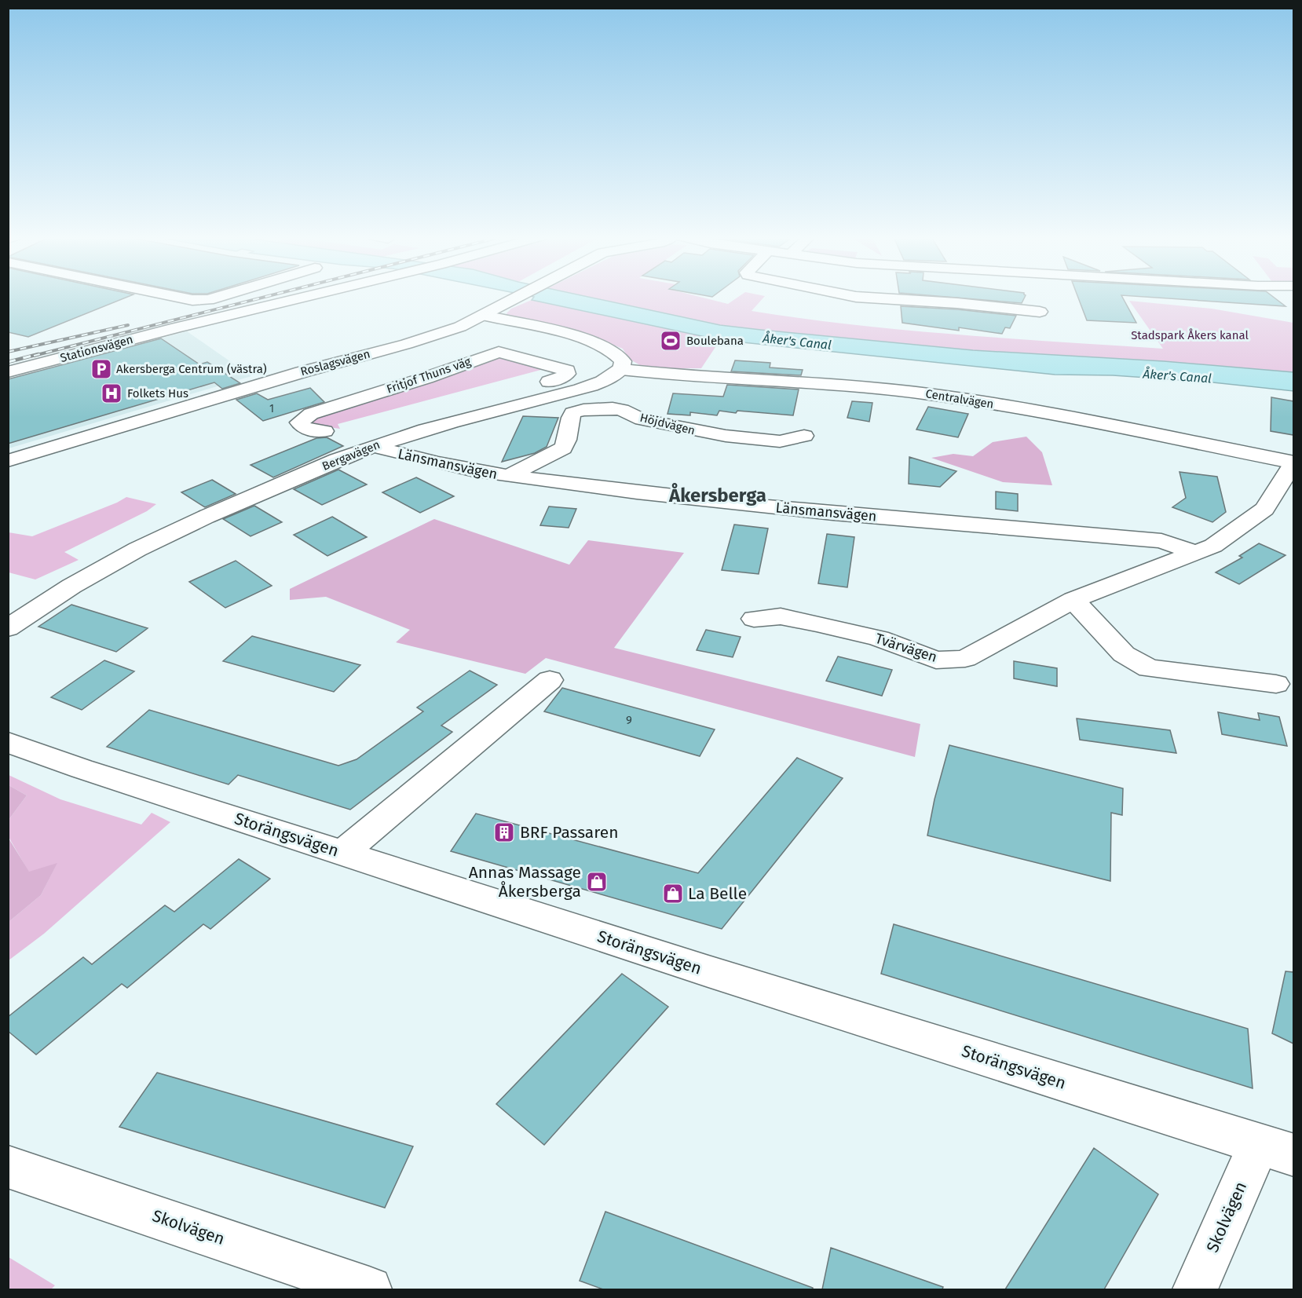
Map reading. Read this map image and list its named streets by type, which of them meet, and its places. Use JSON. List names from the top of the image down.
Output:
{
  "streets": {
    "street": [
      "Stationsvägen",
      "Roslagsvägen",
      "Fritjof Thuns väg",
      "Centralvägen",
      "Höjdvägen",
      "Bergavägen",
      "Länsmansvägen",
      "Tvärvägen",
      "Storängsvägen",
      "Skolvägen"
    ]
  },
  "crossings": [
    ["Centralvägen", "Bergavägen"],
    ["Centralvägen", "Tvärvägen"],
    ["Höjdvägen", "Länsmansvägen"],
    ["Bergavägen", "Länsmansvägen"],
    ["Länsmansvägen", "Tvärvägen"],
    ["Storängsvägen", "Skolvägen"]
  ],
  "districts": ["Åkersberga"],
  "water": ["Åker's Canal"],
  "parks": ["Stadspark Åkers kanal"],
  "places": {
    "sports": ["Boulebana"],
    "parking": ["Akersberga Centrum (västra)"],
    "hospital": ["Folkets Hus"],
    "building": ["BRF Passaren"],
    "shop": ["Annas Massage Åkersberga", "La Belle"]
  },
  "house_numbers": ["1", "9"]
}
